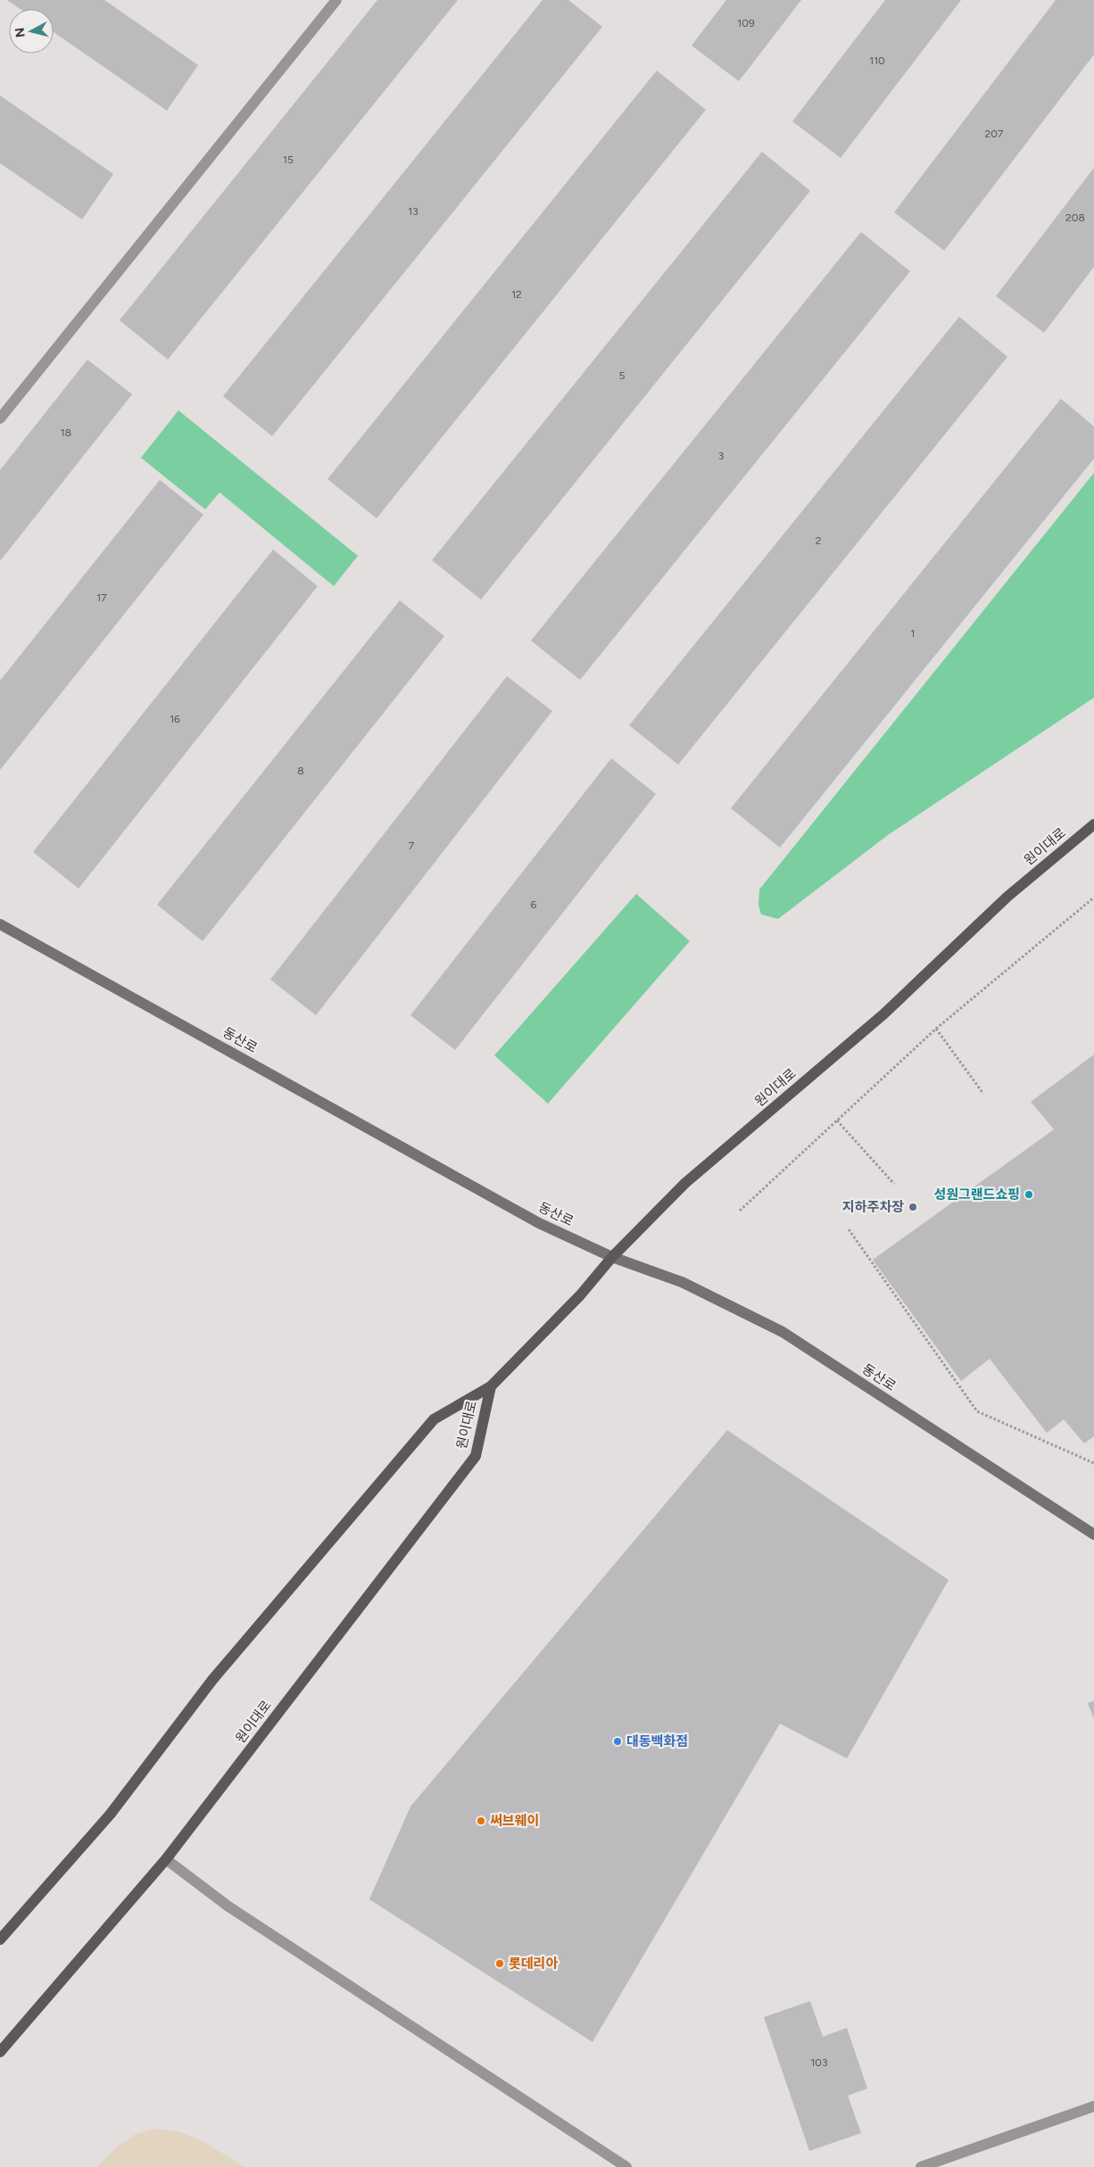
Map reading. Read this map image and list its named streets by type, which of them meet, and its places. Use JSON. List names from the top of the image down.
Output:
{
  "streets": {
    "main road": ["원이대로", "동산로"]
  },
  "crossings": [
    ["원이대로", "동산로"]
  ],
  "places": [
    "성원그랜드쇼핑",
    "지하주차장",
    "대동백화점",
    "써브웨이",
    "롯데리아"
  ],
  "house_numbers": [
    "109",
    "110",
    "207",
    "15",
    "13",
    "208",
    "12",
    "5",
    "18",
    "3",
    "2",
    "17",
    "1",
    "16",
    "8",
    "7",
    "6",
    "103"
  ],
  "north": "left"
}
